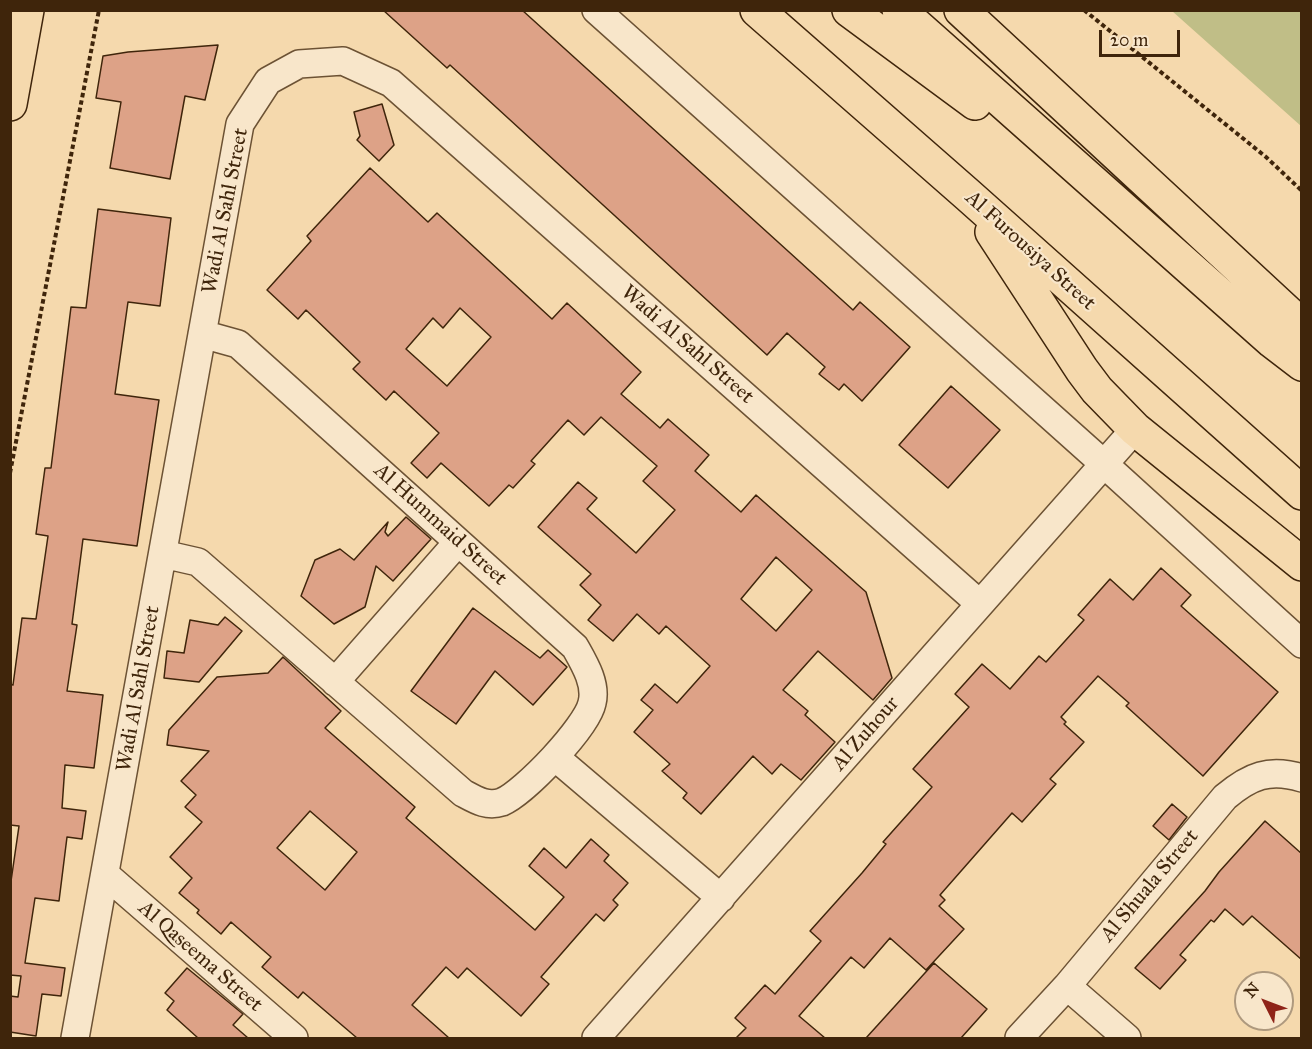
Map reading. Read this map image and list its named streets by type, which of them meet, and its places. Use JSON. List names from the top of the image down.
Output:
{
  "streets": {
    "main road": ["Al Furousiya Street"],
    "street": [
      "Wadi Al Sahl Street",
      "Al Hummaid Street",
      "Al Zuhour",
      "Al Shuala Street",
      "Al Qaseema Street"
    ]
  },
  "crossings": [
    ["Wadi Al Sahl Street", "Al Hummaid Street"],
    ["Wadi Al Sahl Street", "Al Zuhour"],
    ["Wadi Al Sahl Street", "Al Qaseema Street"]
  ],
  "scale_bar": "20 m",
  "north": "top left"
}
